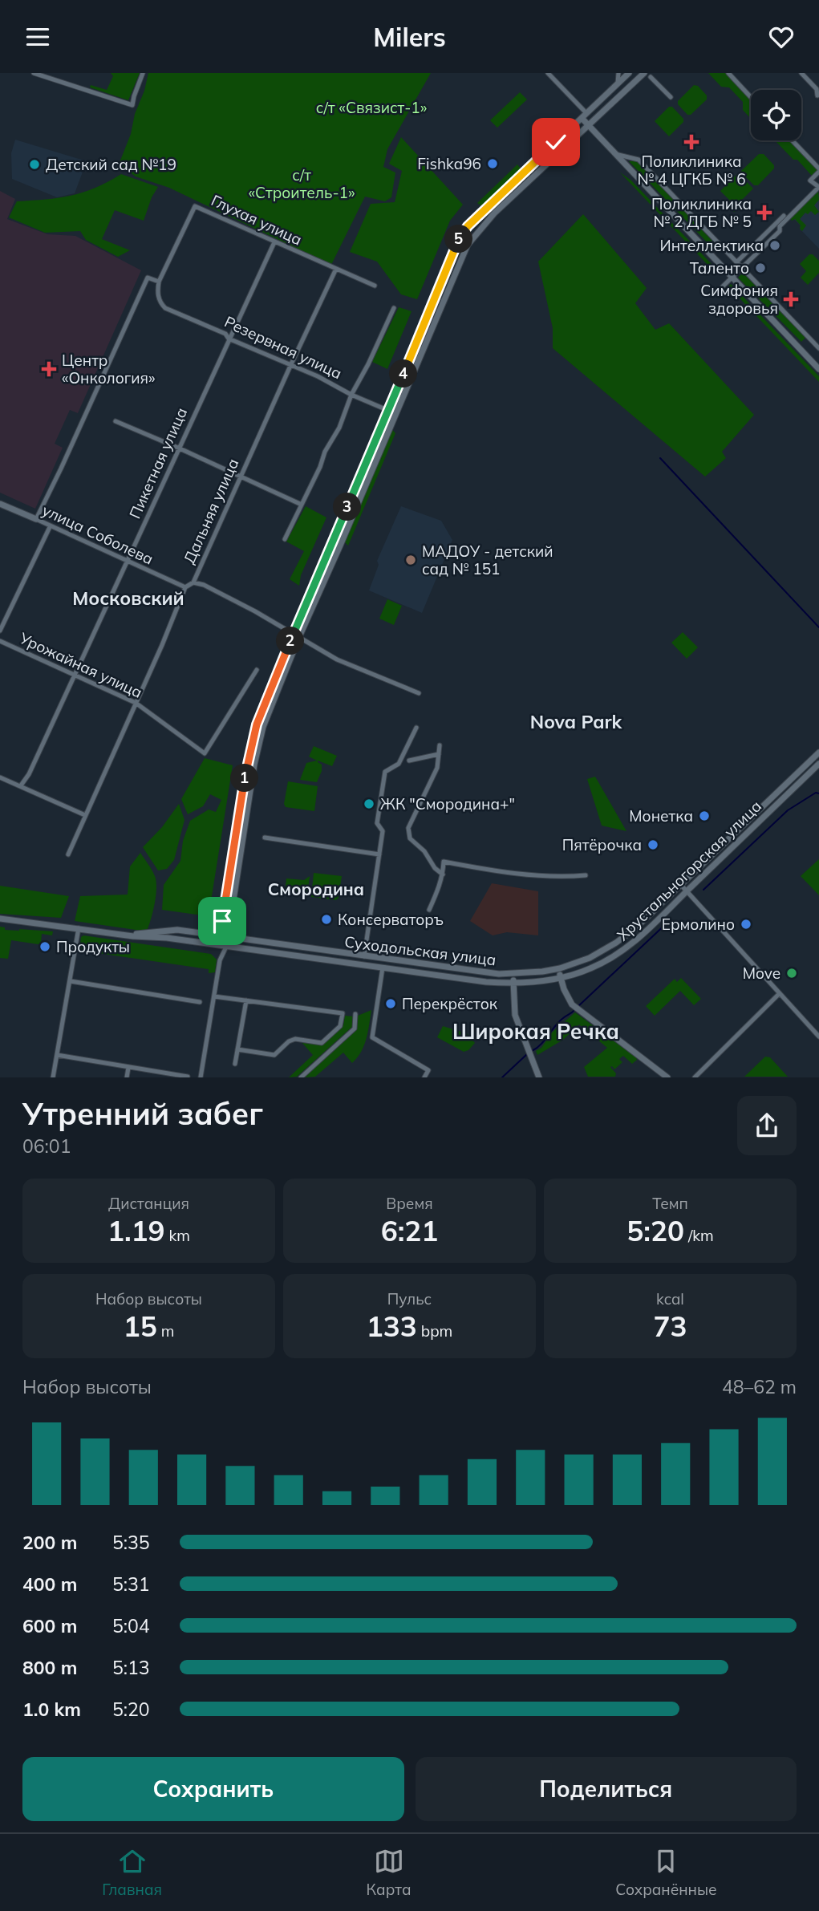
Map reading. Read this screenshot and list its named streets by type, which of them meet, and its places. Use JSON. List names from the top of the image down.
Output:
{
  "streets": {
    "main road": ["улица Соболева", "Хрустальногорская улица", "Суходольская улица"],
    "street": [
      "Глухая улица",
      "Резервная улица",
      "Пикетная улица",
      "Дальняя улица",
      "Урожайная улица"
    ]
  },
  "crossings": [
    ["Глухая улица", "Резервная улица"],
    ["Глухая улица", "Пикетная улица"],
    ["Глухая улица", "Дальняя улица"],
    ["Резервная улица", "Пикетная улица"],
    ["Резервная улица", "Дальняя улица"],
    ["Пикетная улица", "улица Соболева"],
    ["Пикетная улица", "Урожайная улица"],
    ["Дальняя улица", "улица Соболева"],
    ["Хрустальногорская улица", "Суходольская улица"]
  ],
  "districts": [
    "Московский",
    "Nova Park",
    "Смородина",
    "Широкая Речка"
  ],
  "parks": ["с/т «Связист-1»", "с/т «Строитель-1»"],
  "places": {
    "health": [
      "Поликлиника № 4 ЦГКБ № 6",
      "Поликлиника № 2 ДГБ № 5",
      "Симфония здоровья",
      "Центр «Онкология»"
    ],
    "other": [
      "Fishka96",
      "Детский сад №19",
      "Интеллектика",
      "Таленто",
      "МАДОУ - детский сад № 151",
      "ЖК \"Смородина+\"",
      "Монетка",
      "Пятёрочка",
      "Консерваторъ",
      "Ермолино",
      "Продукты",
      "Move",
      "Перекрёсток"
    ]
  },
  "page": {
    "header": "Milers",
    "pins": [
      "5",
      "4",
      "3",
      "2",
      "1"
    ],
    "heading": ["Утренний забег", "06:01"],
    "stats": [
      ["Дистанция", "1.19 km"],
      ["Время", "6:21"],
      ["Темп", "5:20 /km"],
      ["Набор высоты", "15 m"],
      ["Пульс", "133 bpm"],
      ["kcal", "73"]
    ],
    "chart": ["Набор высоты", "48–62 m"],
    "list": [
      {
        "name": "200 m",
        "note": "5:35"
      },
      {
        "name": "400 m",
        "note": "5:31"
      },
      {
        "name": "600 m",
        "note": "5:04"
      },
      {
        "name": "800 m",
        "note": "5:13"
      },
      {
        "name": "1.0 km",
        "note": "5:20"
      }
    ],
    "buttons": ["Сохранить", "Поделиться"],
    "tabs": ["Главная", "Карта", "Сохранённые"]
  }
}
